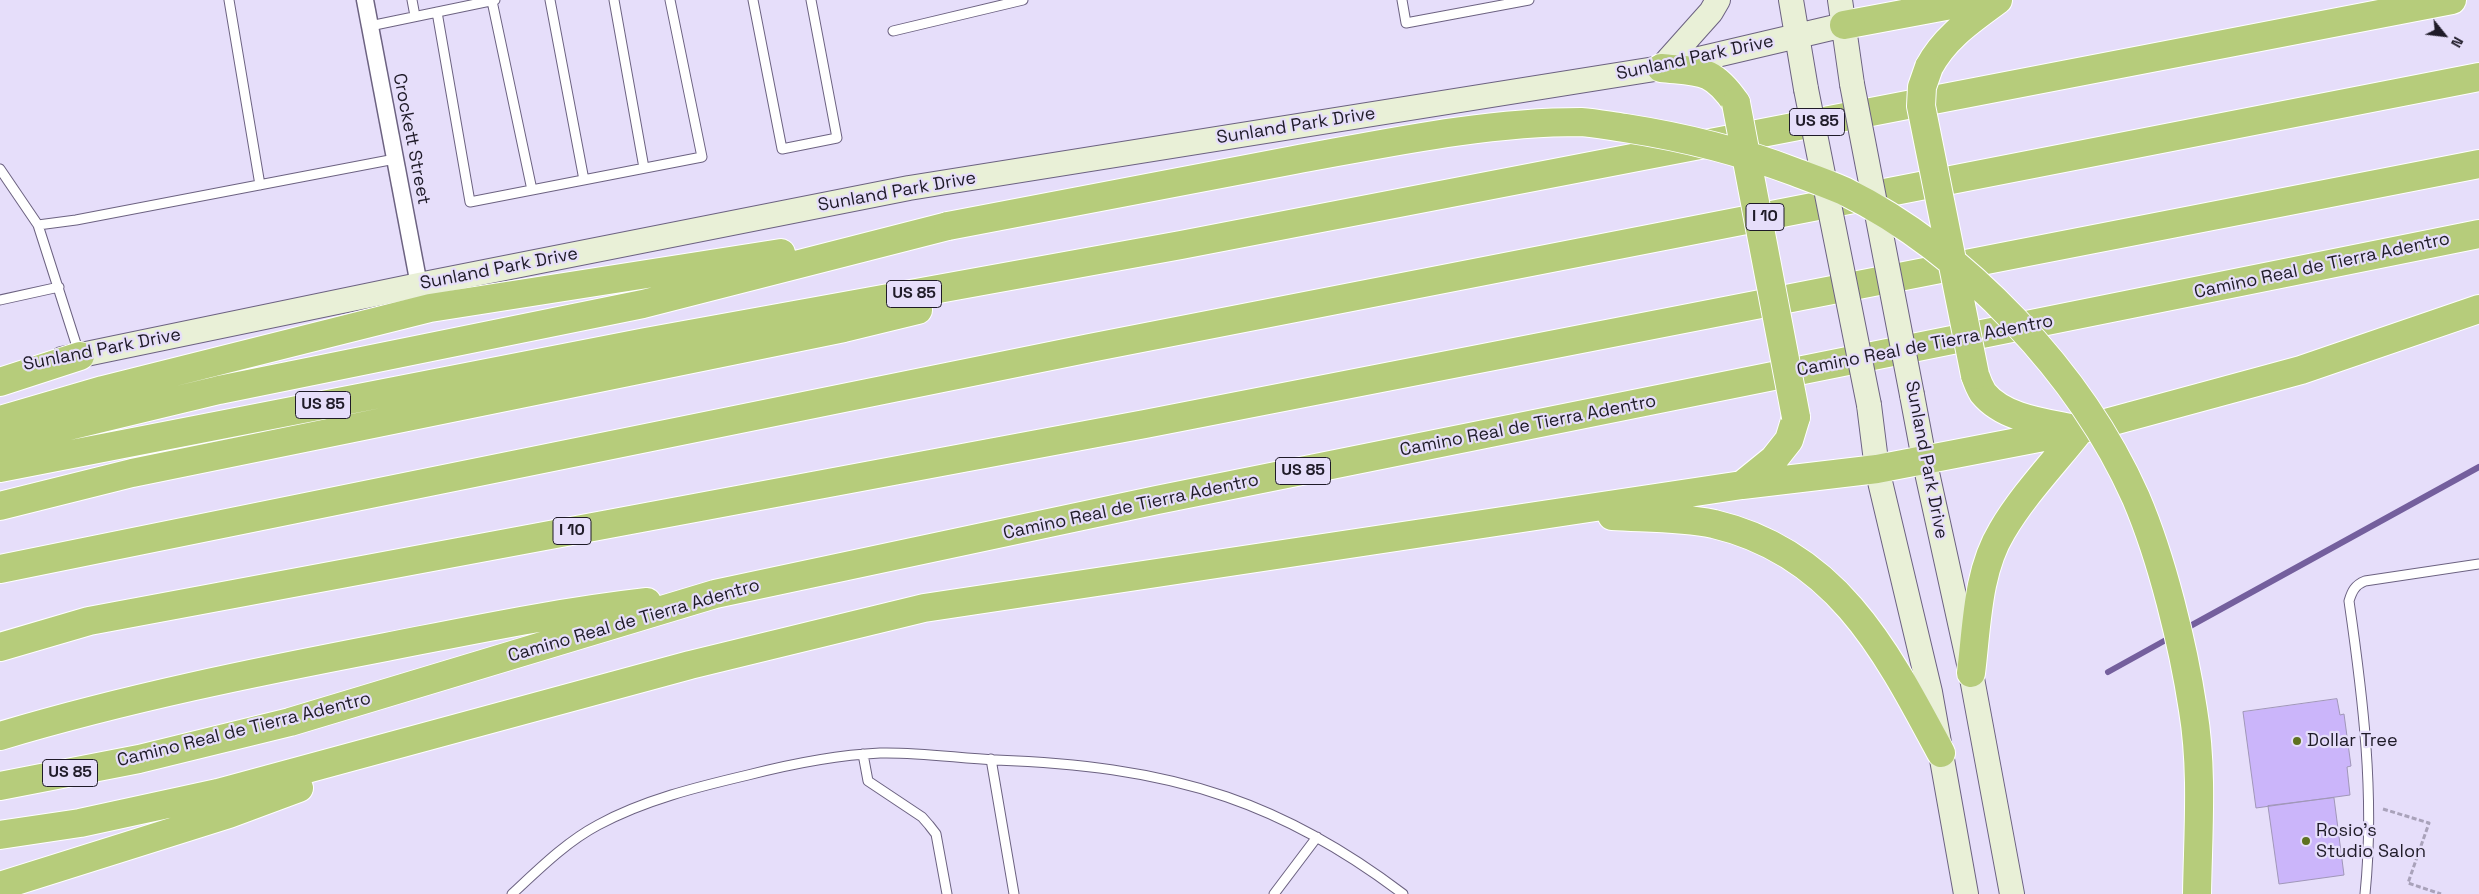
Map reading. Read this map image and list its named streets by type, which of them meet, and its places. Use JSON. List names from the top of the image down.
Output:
{
  "streets": {
    "highway": ["US 85", "I 10", "Camino Real de Tierra Adentro"],
    "main road": ["Sunland Park Drive"],
    "street": ["Crockett Street"]
  },
  "crossings": [
    ["Sunland Park Drive", "Crockett Street"]
  ],
  "places": ["Dollar Tree", "Rosio's Studio Salon"],
  "north": "bottom right"
}
